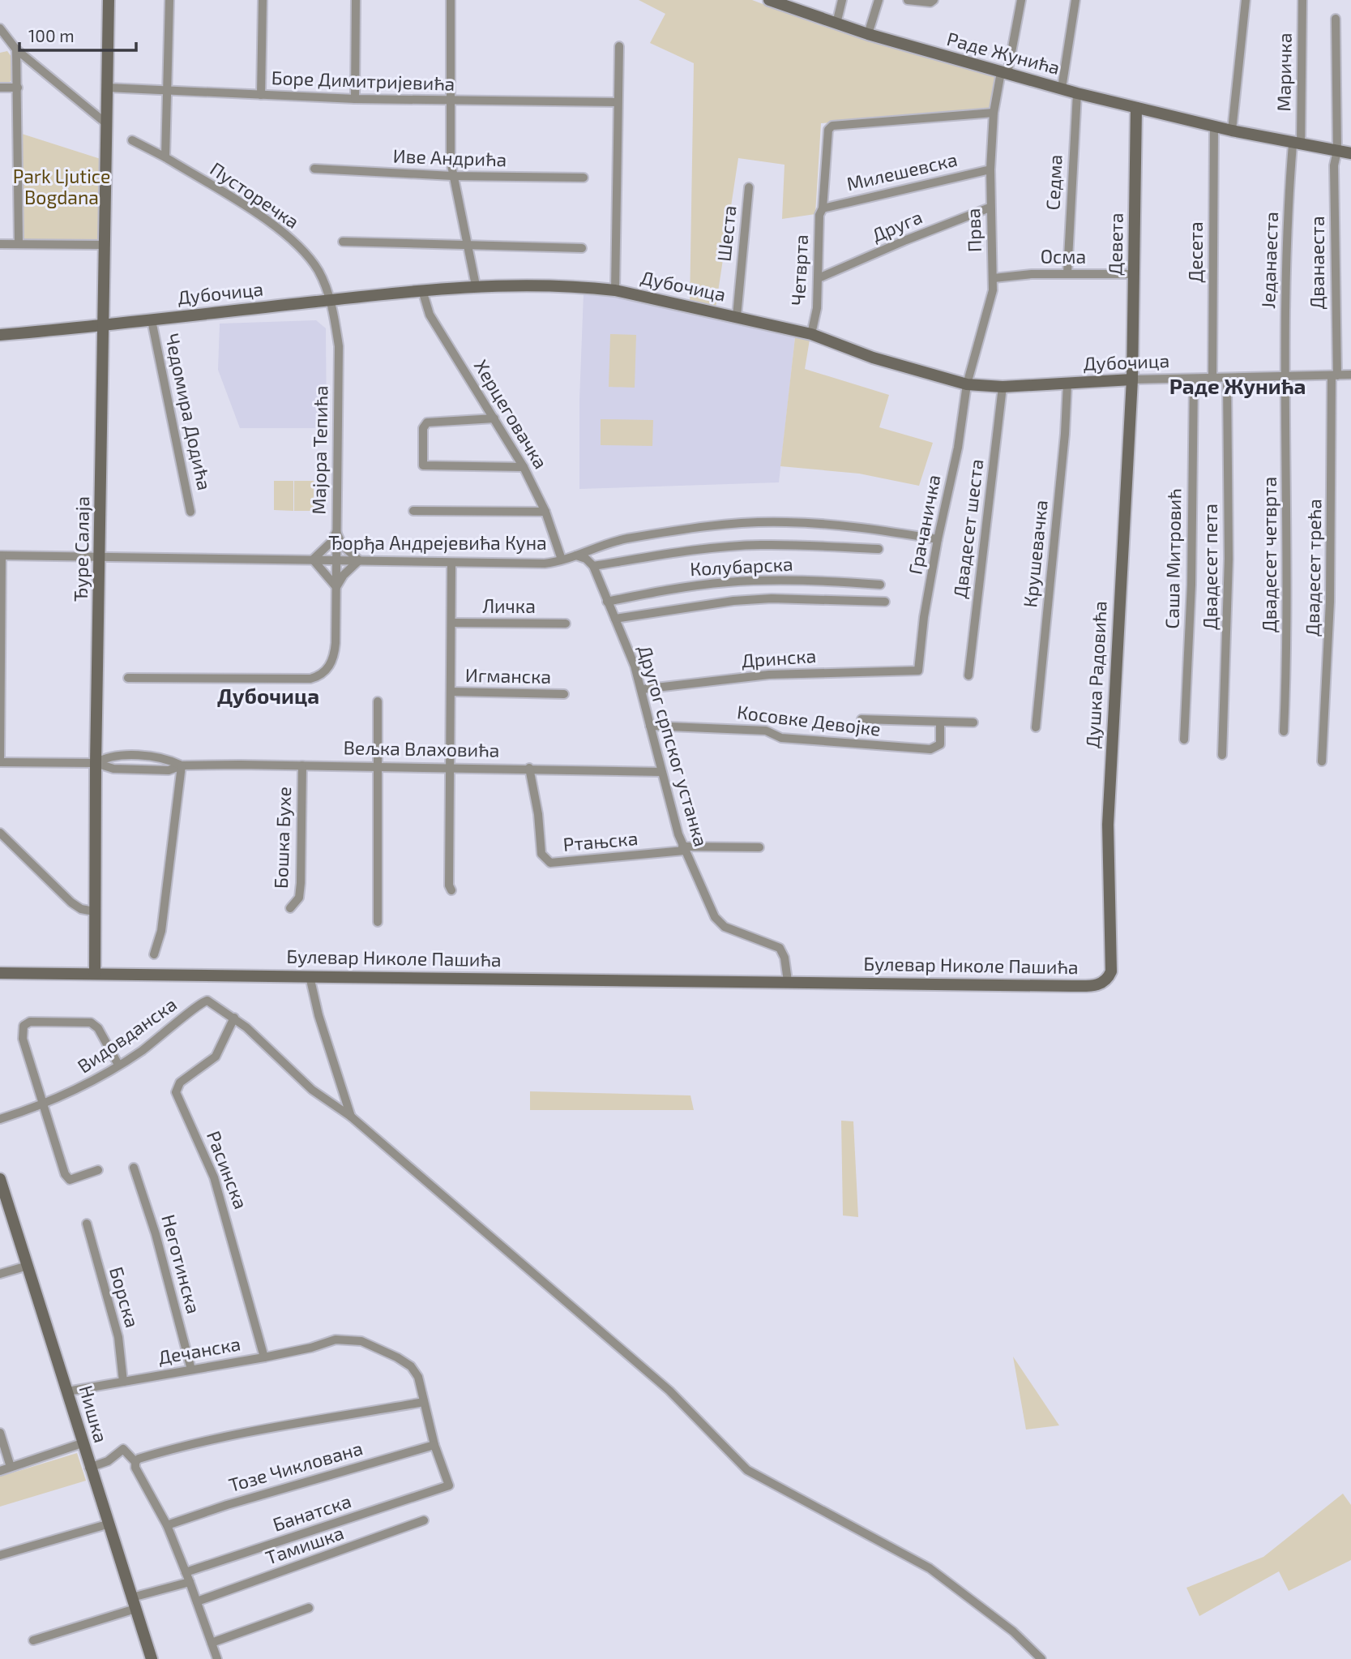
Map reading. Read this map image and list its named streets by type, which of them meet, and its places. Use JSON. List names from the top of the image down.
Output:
{
  "streets": {
    "street": [
      "Раде Жунића",
      "Маричка",
      "Боре Димитријевића",
      "Иве Андрића",
      "Милешевска",
      "Седма",
      "Пусторечка",
      "Друга",
      "Прва",
      "Шеста",
      "Девета",
      "Десета",
      "Осма",
      "Једанаеста",
      "Дванаеста",
      "Четврта",
      "Дубочица",
      "Чедомира Додића",
      "Херцеговачка",
      "Мајора Тепића",
      "Грачаничка",
      "Двадесет шеста",
      "Ђорђа Андрејевића Куна",
      "Ђуре Салаја",
      "Крушевачка",
      "Двадесет четврта",
      "Саша Митровић",
      "Колубарска",
      "Двадесет пета",
      "Двадесет трећа",
      "Личка",
      "Дринска",
      "Душка Радовића",
      "Игманска",
      "Косовке Девојке",
      "Другог српског устанка",
      "Вељка Влаховића",
      "Бошка Бухе",
      "Ртањска",
      "Булевар Николе Пашића",
      "Видовданска",
      "Расинска",
      "Неготинска",
      "Борска",
      "Дечанска",
      "Нишка",
      "Тозе Чиклована",
      "Банатска",
      "Тамишка"
    ]
  },
  "crossings": [
    ["Раде Жунића", "Маричка"],
    ["Раде Жунића", "Седма"],
    ["Раде Жунића", "Прва"],
    ["Раде Жунића", "Девета"],
    ["Раде Жунића", "Десета"],
    ["Раде Жунића", "Једанаеста"],
    ["Раде Жунића", "Дванаеста"],
    ["Маричка", "Једанаеста"],
    ["Боре Димитријевића", "Ђуре Салаја"],
    ["Милешевска", "Прва"],
    ["Милешевска", "Четврта"],
    ["Седма", "Осма"],
    ["Пусторечка", "Дубочица"],
    ["Пусторечка", "Мајора Тепића"],
    ["Друга", "Прва"],
    ["Друга", "Четврта"],
    ["Прва", "Осма"],
    ["Прва", "Четврта"],
    ["Прва", "Дубочица"],
    ["Прва", "Грачаничка"],
    ["Шеста", "Дубочица"],
    ["Девета", "Осма"],
    ["Девета", "Дубочица"],
    ["Девета", "Душка Радовића"],
    ["Десета", "Дубочица"],
    ["Једанаеста", "Дубочица"],
    ["Једанаеста", "Двадесет четврта"],
    ["Дванаеста", "Дубочица"],
    ["Дванаеста", "Двадесет трећа"],
    ["Четврта", "Дубочица"],
    ["Дубочица", "Чедомира Додића"],
    ["Дубочица", "Херцеговачка"],
    ["Дубочица", "Мајора Тепића"],
    ["Дубочица", "Грачаничка"],
    ["Дубочица", "Двадесет шеста"],
    ["Дубочица", "Ђуре Салаја"],
    ["Дубочица", "Крушевачка"],
    ["Дубочица", "Двадесет четврта"],
    ["Дубочица", "Саша Митровић"],
    ["Дубочица", "Двадесет пета"],
    ["Дубочица", "Двадесет трећа"],
    ["Дубочица", "Душка Радовића"],
    ["Херцеговачка", "Ђорђа Андрејевића Куна"],
    ["Мајора Тепића", "Ђорђа Андрејевића Куна"],
    ["Грачаничка", "Ђорђа Андрејевића Куна"],
    ["Грачаничка", "Дринска"],
    ["Ђорђа Андрејевића Куна", "Ђуре Салаја"],
    ["Ђуре Салаја", "Вељка Влаховића"],
    ["Ђуре Салаја", "Булевар Николе Пашића"],
    ["Колубарска", "Другог српског устанка"],
    ["Дринска", "Другог српског устанка"],
    ["Душка Радовића", "Булевар Николе Пашића"],
    ["Косовке Девојке", "Другог српског устанка"],
    ["Другог српског устанка", "Вељка Влаховића"],
    ["Другог српског устанка", "Ртањска"],
    ["Другог српског устанка", "Булевар Николе Пашића"],
    ["Вељка Влаховића", "Бошка Бухе"],
    ["Вељка Влаховића", "Ртањска"],
    ["Видовданска", "Расинска"],
    ["Расинска", "Дечанска"],
    ["Неготинска", "Дечанска"],
    ["Борска", "Дечанска"],
    ["Дечанска", "Нишка"],
    ["Дечанска", "Тозе Чиклована"],
    ["Дечанска", "Банатска"]
  ],
  "districts": ["Раде Жунића", "Дубочица"],
  "parks": ["Park Ljutice Bogdana"],
  "scale_bar": "100 m"
}
